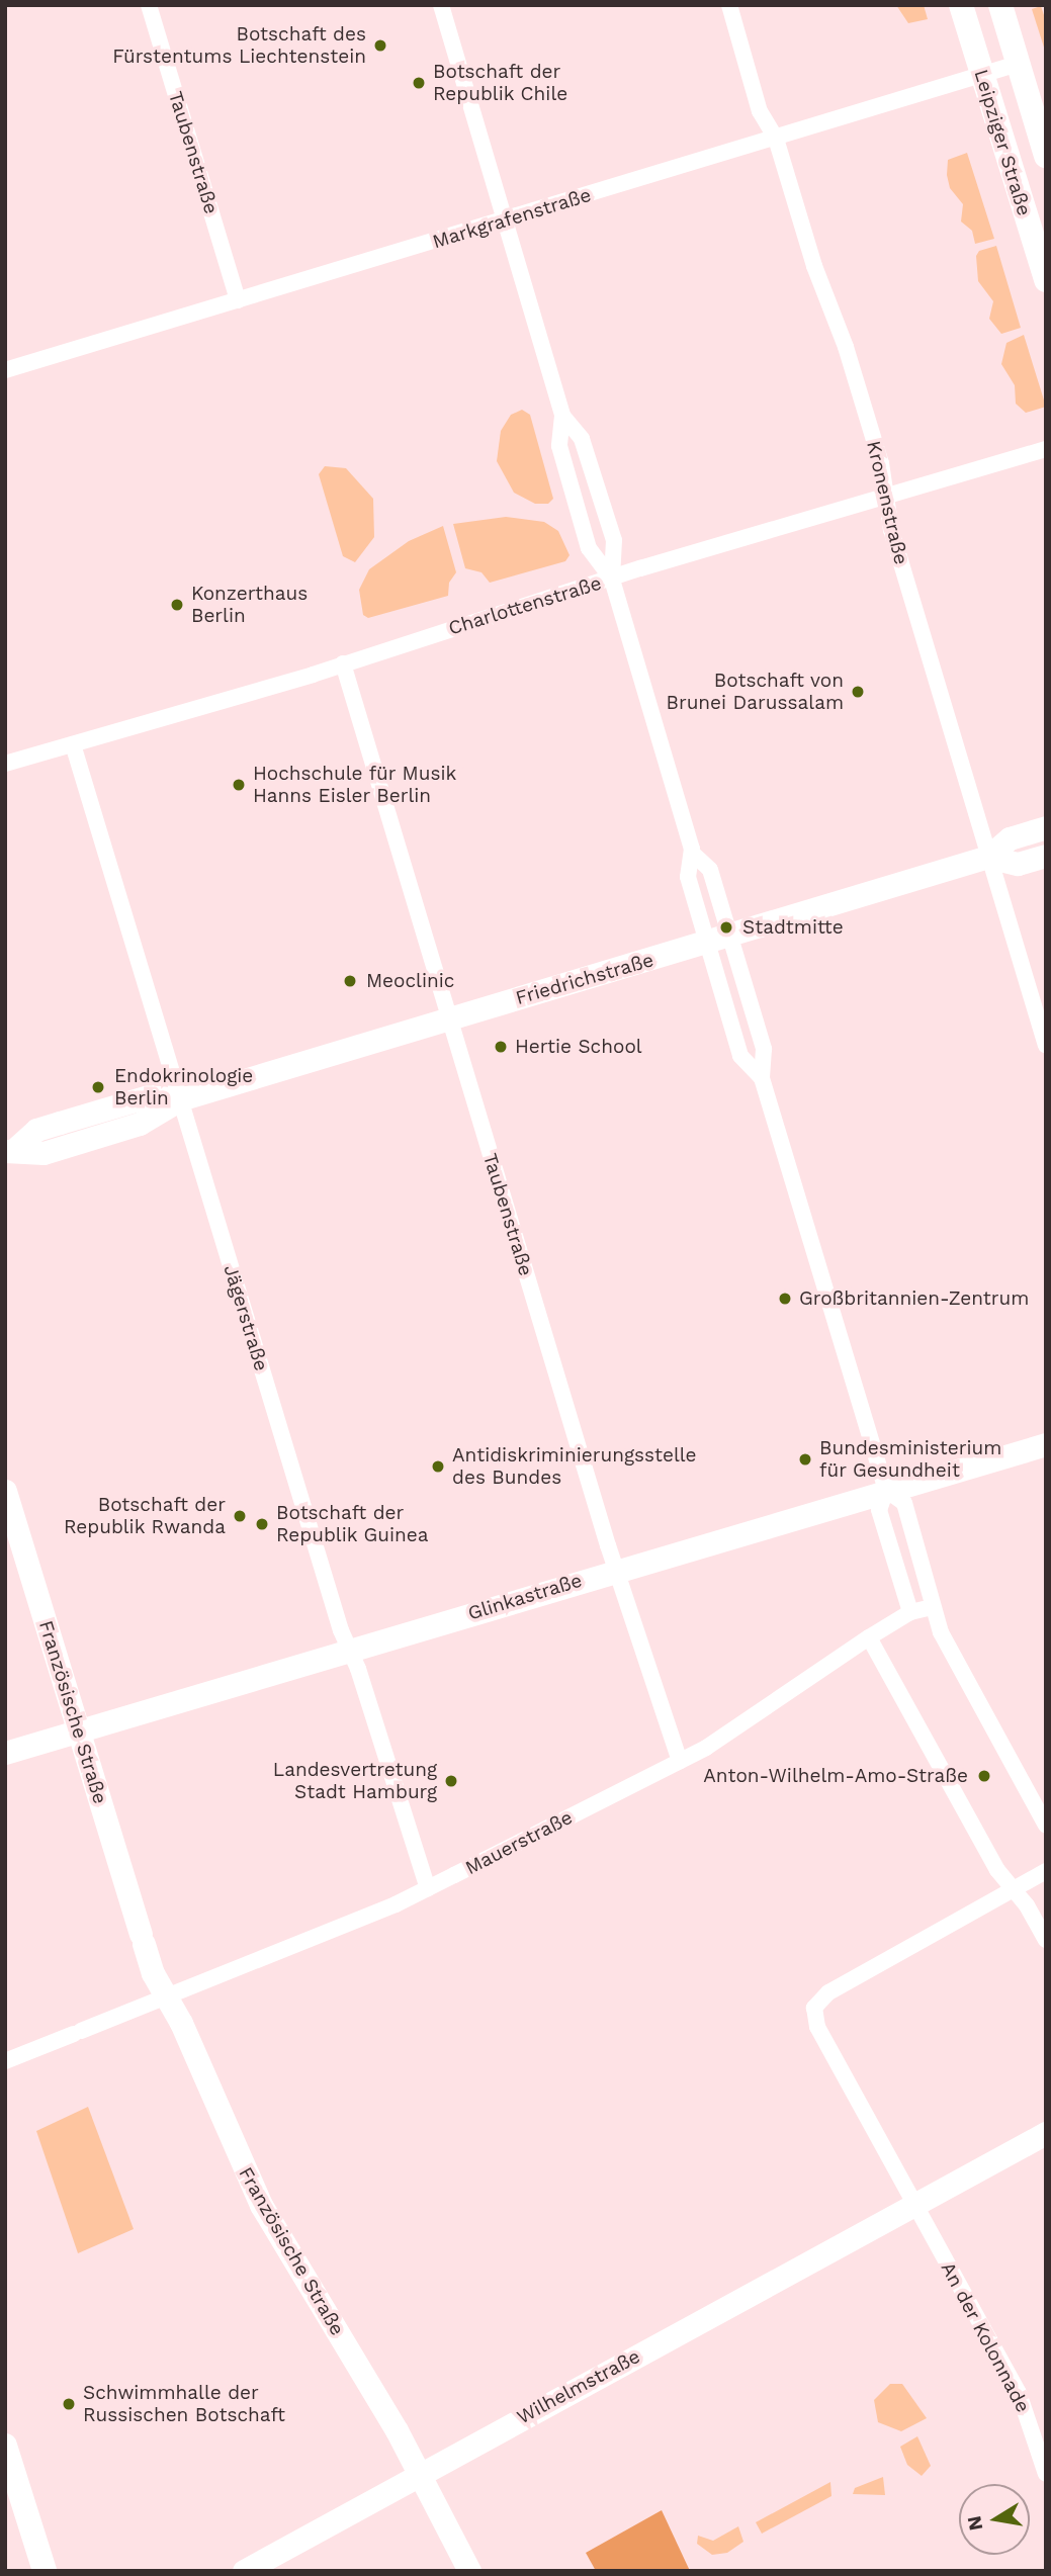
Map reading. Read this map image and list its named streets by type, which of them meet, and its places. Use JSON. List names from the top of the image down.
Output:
{
  "streets": {
    "main road": ["Leipziger Straße"],
    "street": [
      "Taubenstraße",
      "Markgrafenstraße",
      "Kronenstraße",
      "Charlottenstraße",
      "Friedrichstraße",
      "Jägerstraße",
      "Glinkastraße",
      "Französische Straße",
      "Mauerstraße",
      "An der Kolonnade",
      "Wilhelmstraße"
    ]
  },
  "crossings": [
    ["Leipziger Straße", "Markgrafenstraße"],
    ["Taubenstraße", "Markgrafenstraße"],
    ["Taubenstraße", "Charlottenstraße"],
    ["Taubenstraße", "Friedrichstraße"],
    ["Taubenstraße", "Glinkastraße"],
    ["Taubenstraße", "Mauerstraße"],
    ["Markgrafenstraße", "Kronenstraße"],
    ["Kronenstraße", "Charlottenstraße"],
    ["Kronenstraße", "Friedrichstraße"],
    ["Charlottenstraße", "Jägerstraße"],
    ["Friedrichstraße", "Jägerstraße"],
    ["Jägerstraße", "Glinkastraße"],
    ["Jägerstraße", "Mauerstraße"],
    ["Glinkastraße", "Französische Straße"],
    ["Französische Straße", "Mauerstraße"],
    ["Französische Straße", "Wilhelmstraße"],
    ["An der Kolonnade", "Wilhelmstraße"]
  ],
  "places": [
    "Botschaft des Fürstentums Liechtenstein",
    "Botschaft der Republik Chile",
    "Konzerthaus Berlin",
    "Botschaft von Brunei Darussalam",
    "Hochschule für Musik Hanns Eisler Berlin",
    "Stadtmitte",
    "Meoclinic",
    "Hertie School",
    "Endokrinologie Berlin",
    "Großbritannien-Zentrum",
    "Bundesministerium für Gesundheit",
    "Antidiskriminierungsstelle des Bundes",
    "Botschaft der Republik Rwanda",
    "Botschaft der Republik Guinea",
    "Anton-Wilhelm-Amo-Straße",
    "Landesvertretung Stadt Hamburg",
    "Schwimmhalle der Russischen Botschaft"
  ],
  "north": "left"
}
